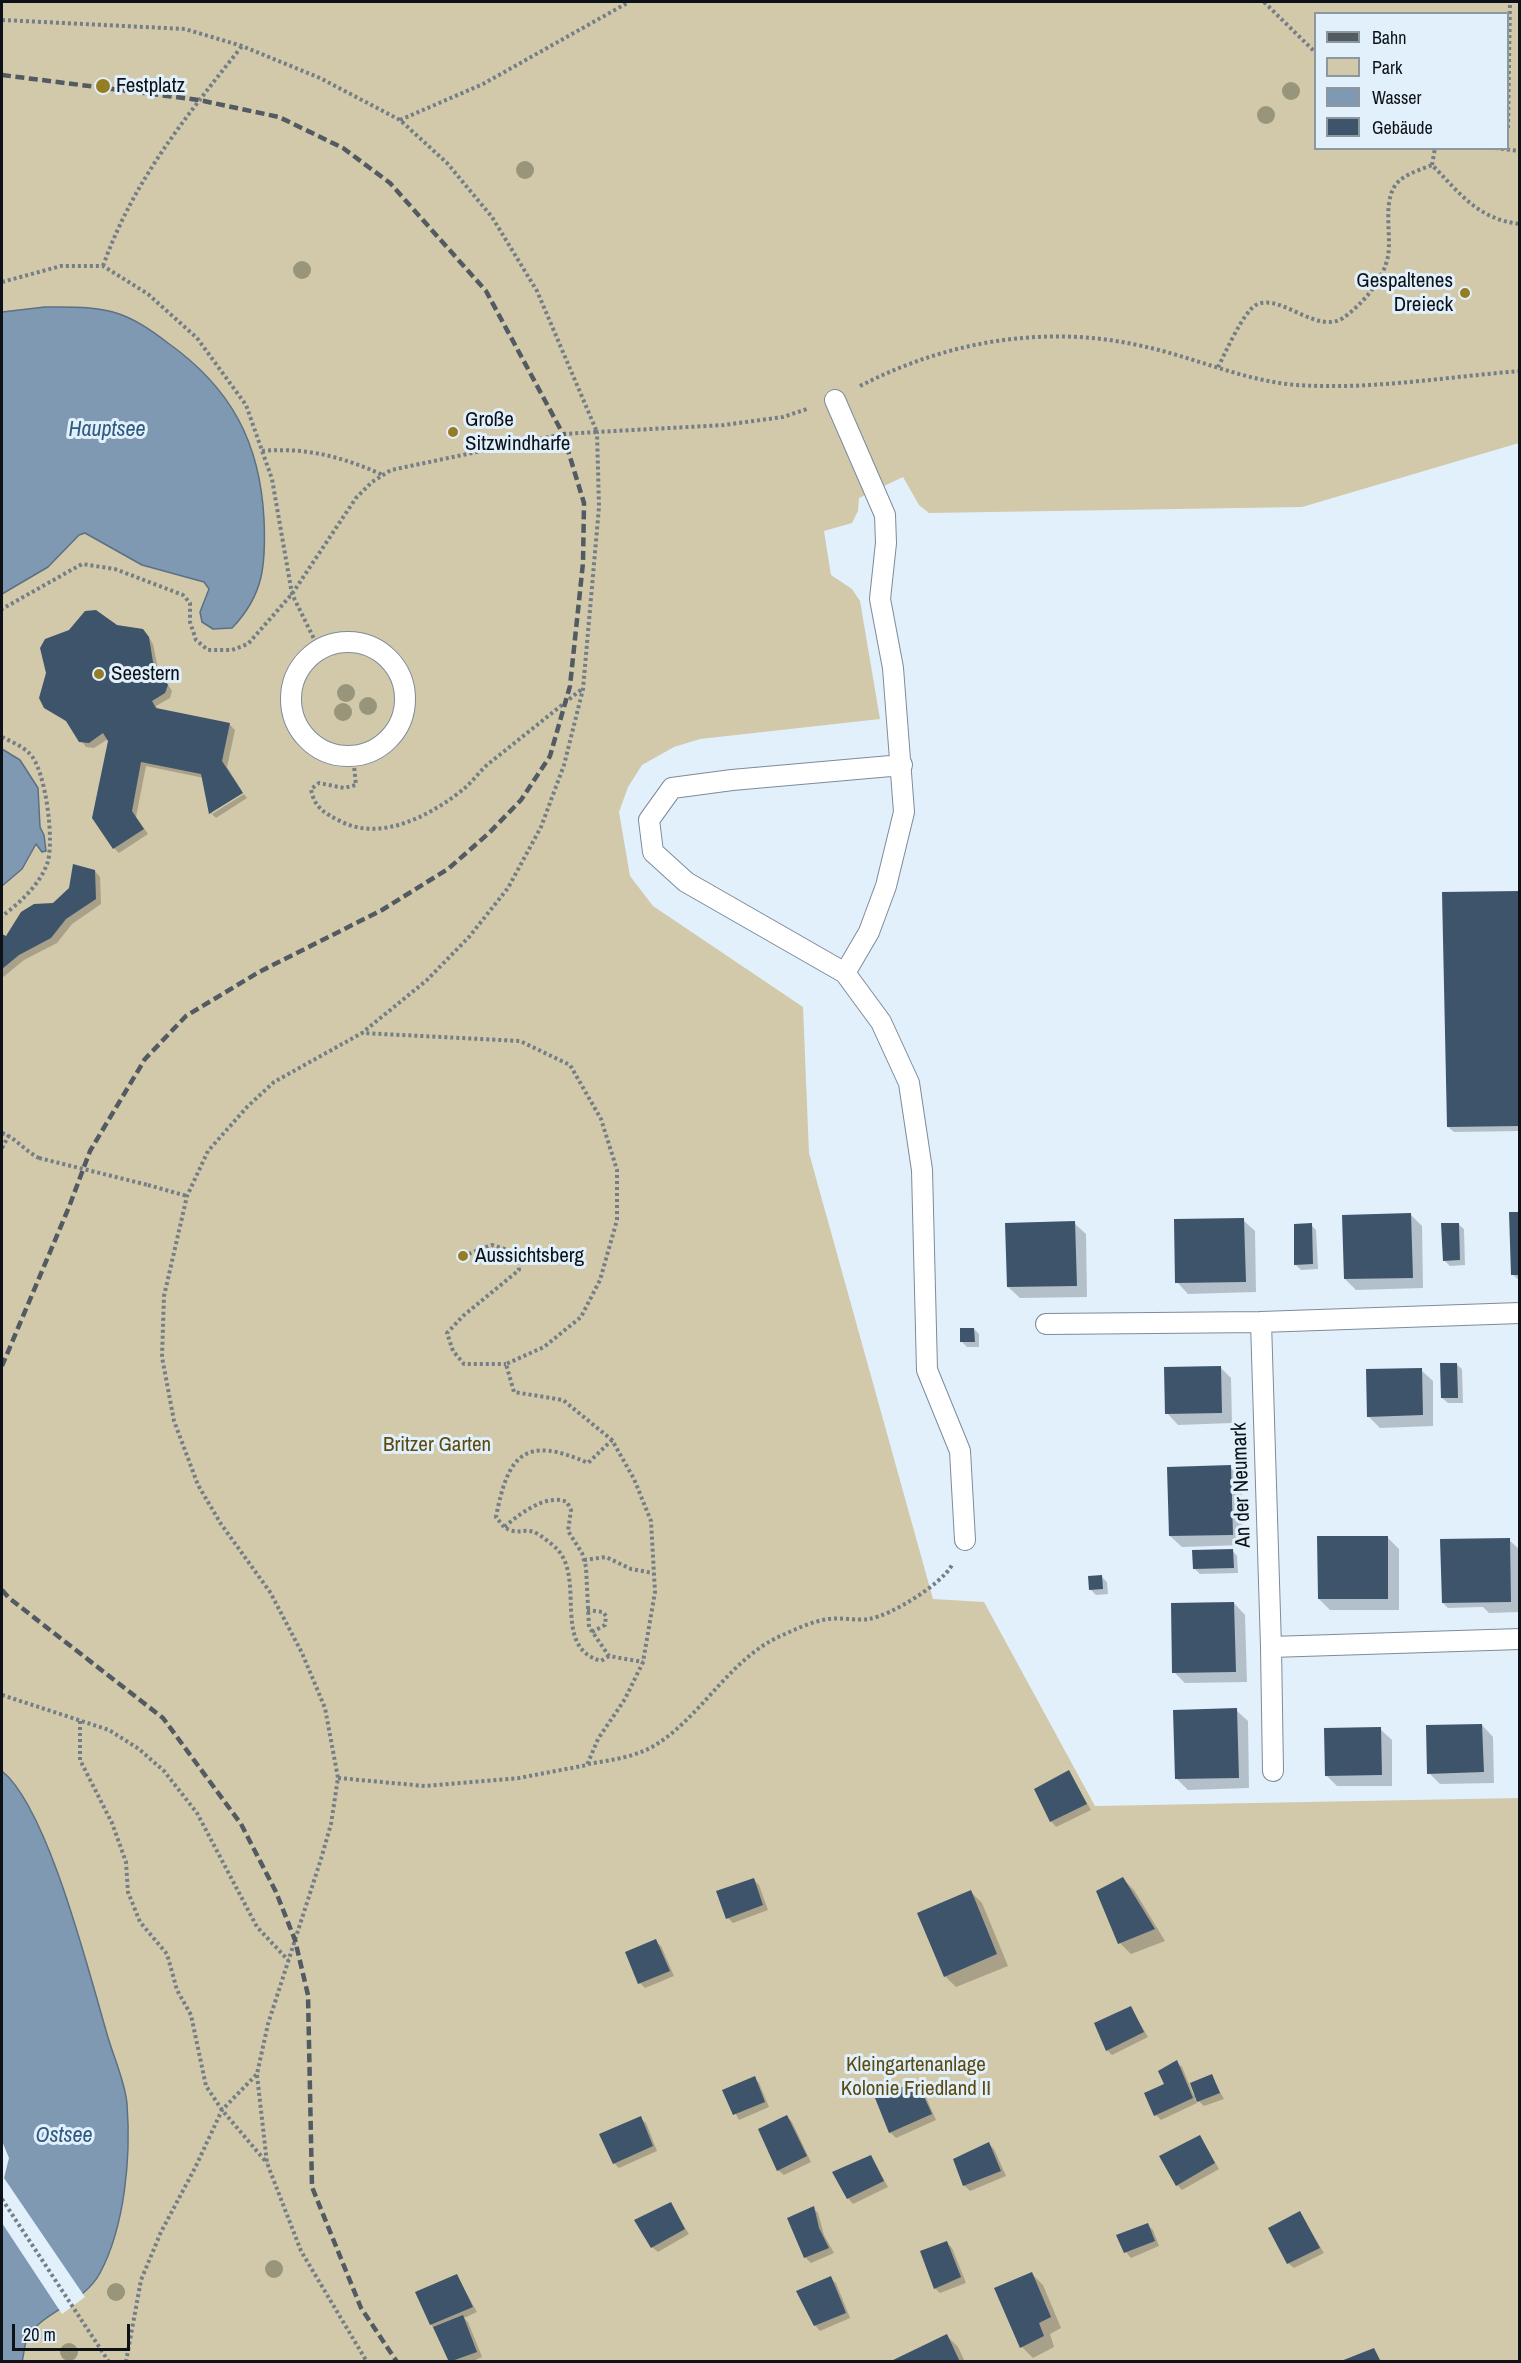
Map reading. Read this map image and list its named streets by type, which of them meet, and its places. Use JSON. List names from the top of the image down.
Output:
{
  "streets": {
    "lane": ["An der Neumark"]
  },
  "water": ["Hauptsee", "Ostsee"],
  "parks": ["Britzer Garten", "Kleingartenanlage Kolonie Friedland II"],
  "places": [
    "Festplatz",
    "Gespaltenes Dreieck",
    "Große Sitzwindharfe",
    "Seestern",
    "Aussichtsberg"
  ],
  "legend": [
    "Bahn",
    "Park",
    "Wasser",
    "Gebäude"
  ],
  "scale_bar": "20 m"
}
